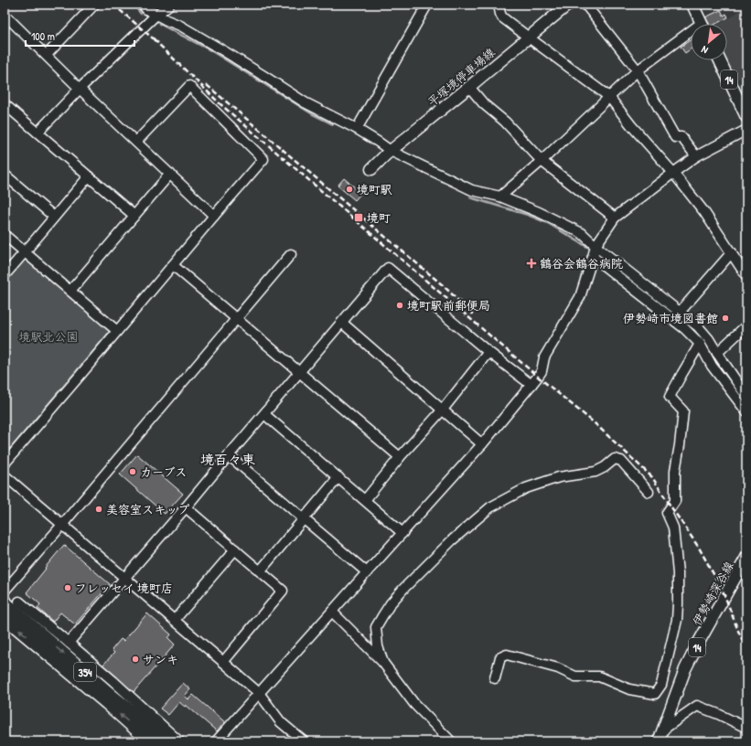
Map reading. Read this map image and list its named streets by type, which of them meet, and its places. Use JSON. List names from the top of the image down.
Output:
{
  "streets": {
    "highway": ["354"],
    "main road": ["平塚境停車場線", "14", "伊勢崎深谷線"]
  },
  "districts": ["境百々東"],
  "parks": ["境駅北公園"],
  "places": {
    "other": [
      "境町駅",
      "境町駅前郵便局",
      "伊勢崎市境図書館",
      "カーブス",
      "美容室スキップ",
      "フレッセイ 境町店",
      "サンキ"
    ],
    "transit": ["境町"],
    "health": ["鶴谷会鶴谷病院"]
  },
  "scale_bar": "100 m",
  "north": "bottom left"
}
